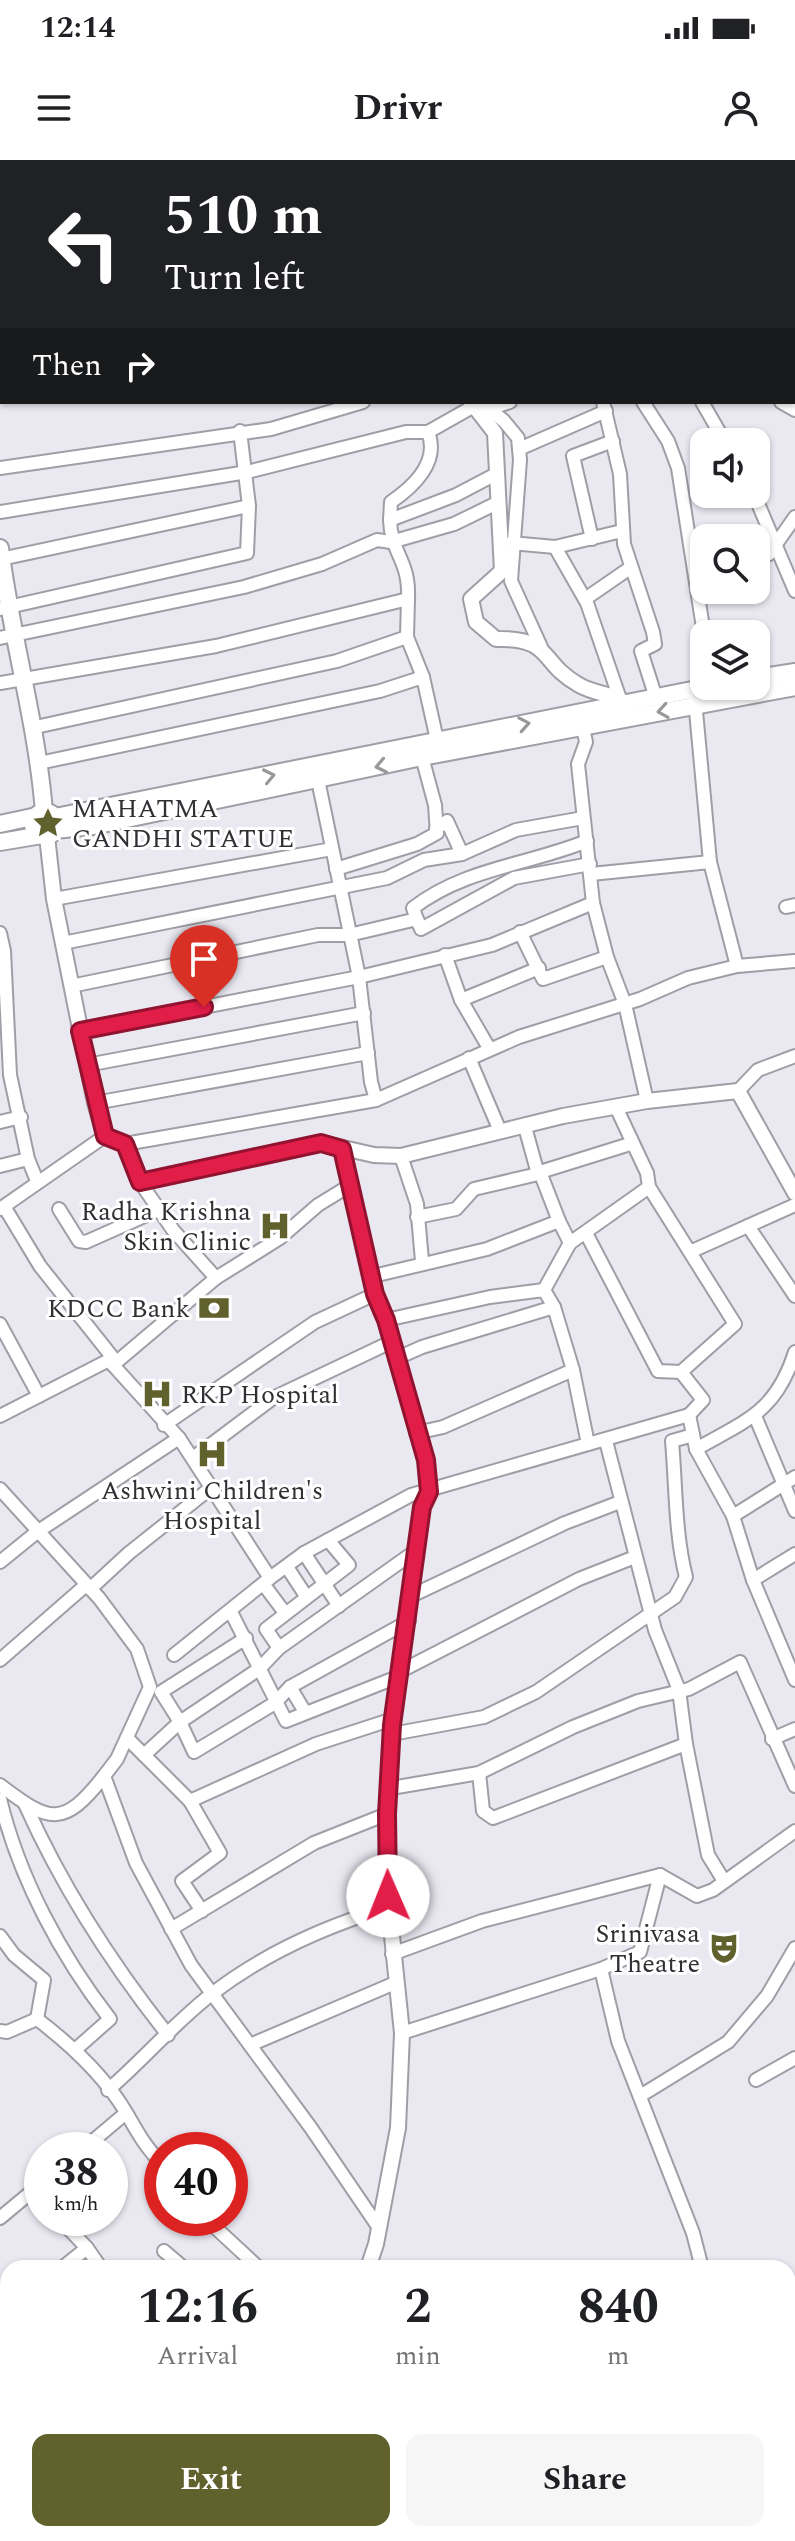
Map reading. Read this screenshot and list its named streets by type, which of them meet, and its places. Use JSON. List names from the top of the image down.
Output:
{
  "places": {
    "place": ["MAHATMA GANDHI STATUE"],
    "hospital": ["Radha Krishna Skin Clinic", "RKP Hospital", "Ashwini Children's Hospital"],
    "bank": ["KDCC Bank"],
    "theatre": ["Srinivasa Theatre"]
  },
  "page": {
    "status": "12:14",
    "header": "Drivr",
    "turn": ["510 m", "Turn left"],
    "then": "Then",
    "speed": "38 km/h",
    "limit": "40",
    "eta": [
      "12:16",
      "Arrival",
      "2",
      "min",
      "840",
      "m"
    ],
    "buttons": ["Exit", "Share"]
  }
}
